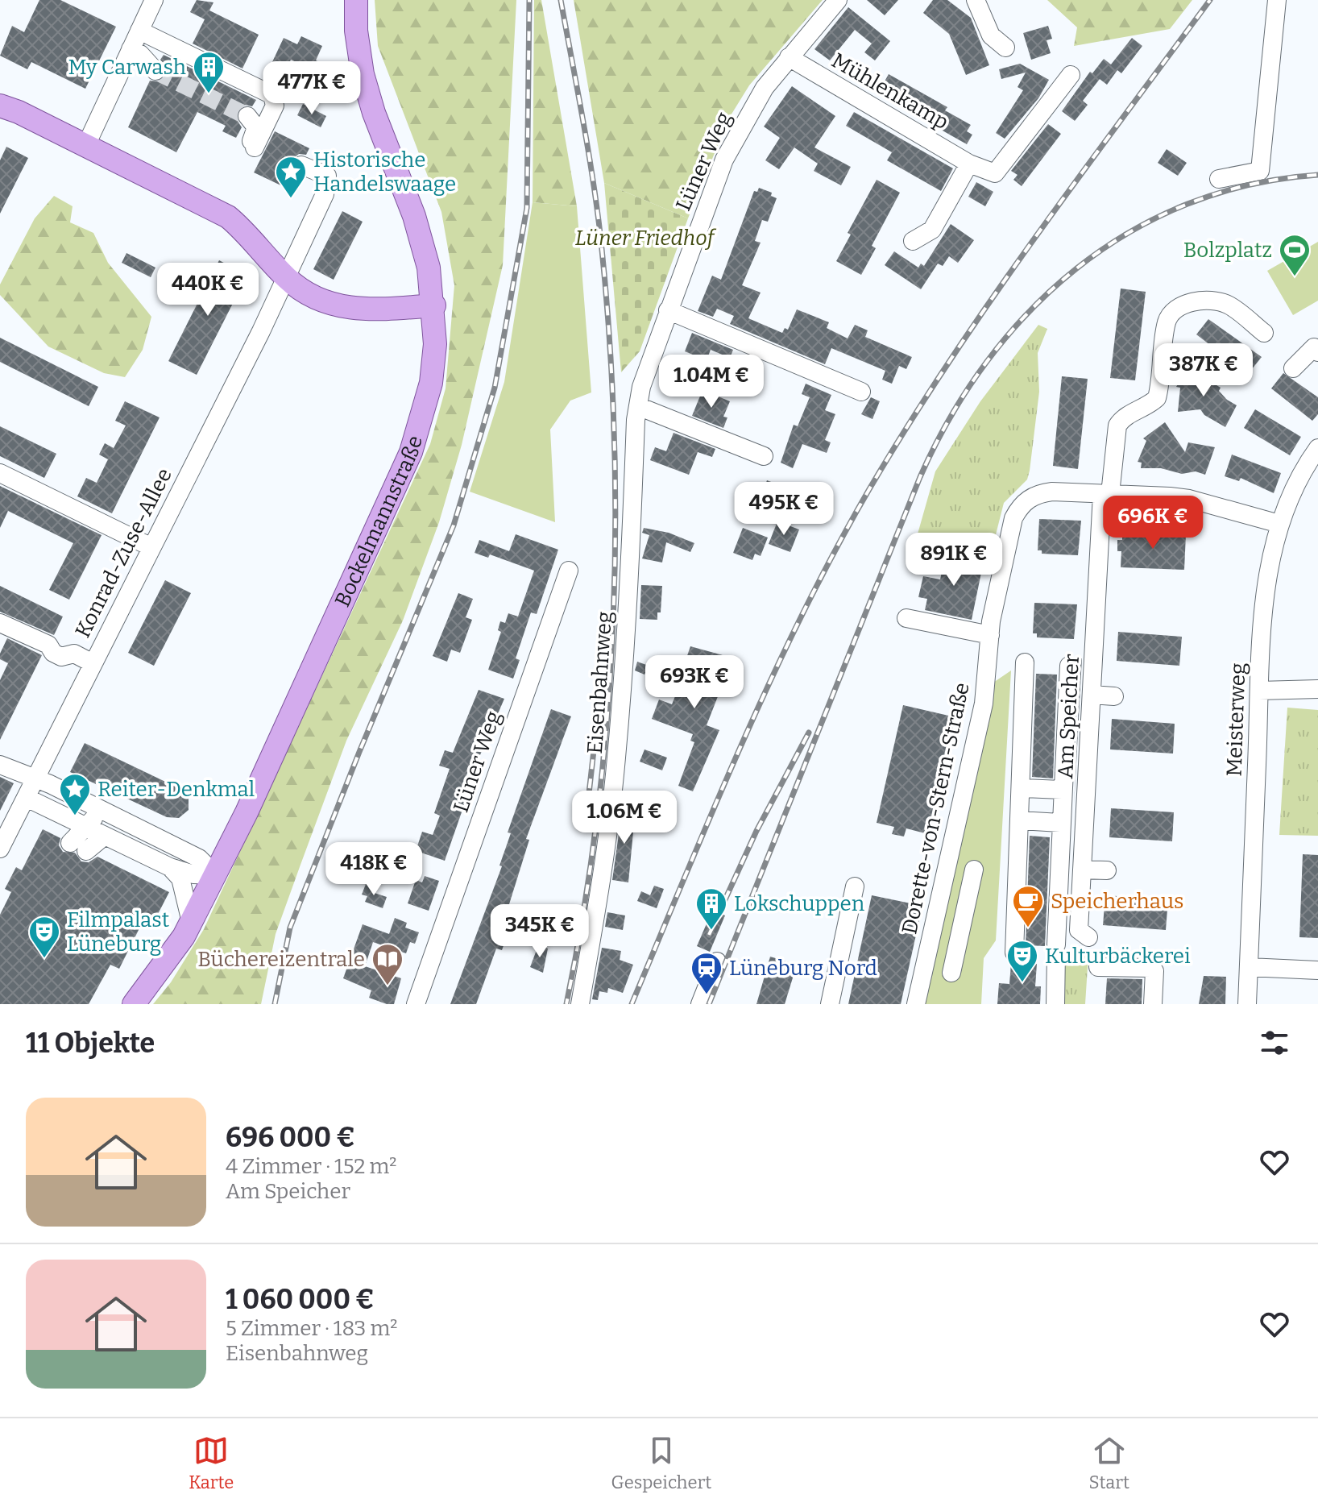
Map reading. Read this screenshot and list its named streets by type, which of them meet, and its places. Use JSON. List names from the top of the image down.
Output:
{
  "streets": {
    "main road": ["Bockelmannstraße"],
    "street": [
      "Mühlenkamp",
      "Lüner Weg",
      "Konrad-Zuse-Allee",
      "Eisenbahnweg",
      "Am Speicher",
      "Meisterweg",
      "Dorette-von-Stern-Straße"
    ]
  },
  "crossings": [
    ["Mühlenkamp", "Lüner Weg"],
    ["Lüner Weg", "Eisenbahnweg"],
    ["Am Speicher", "Dorette-von-Stern-Straße"],
    ["Meisterweg", "Dorette-von-Stern-Straße"]
  ],
  "parks": ["Lüner Friedhof"],
  "places": {
    "building": ["My Carwash", "Lokschuppen"],
    "place": ["Historische Handelswaage", "Reiter-Denkmal"],
    "sports": ["Bolzplatz"],
    "cafe": ["Speicherhaus"],
    "theatre": ["Filmpalast Lüneburg", "Kulturbäckerei"],
    "library": ["Büchereizentrale"],
    "station": ["Lüneburg Nord"]
  },
  "page": {
    "price": [
      "477K €",
      "440K €",
      "387K €",
      "1.04M €",
      "495K €",
      "696K €",
      "891K €",
      "693K €",
      "1.06M €",
      "418K €",
      "345K €"
    ],
    "heading": "11 Objekte",
    "list": [
      {
        "name": "696 000 €",
        "note": "4 Zimmer · 152 m² · Am Speicher"
      },
      {
        "name": "1 060 000 €",
        "note": "5 Zimmer · 183 m² · Eisenbahnweg"
      }
    ],
    "tabs": ["Karte", "Gespeichert", "Start"]
  }
}
